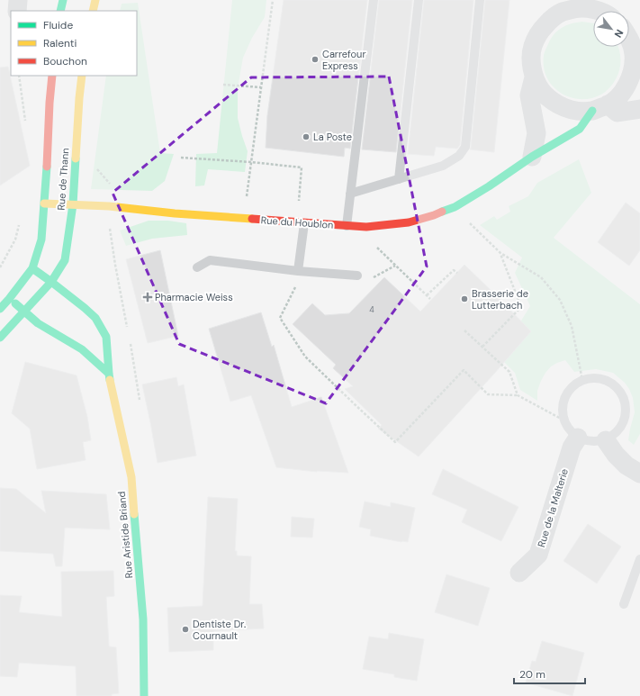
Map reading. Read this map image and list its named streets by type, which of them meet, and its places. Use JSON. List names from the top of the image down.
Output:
{
  "streets": {
    "main road": ["Rue de Thann", "Rue du Houblon", "Rue Aristide Briand"],
    "street": ["Rue de la Malterie"]
  },
  "crossings": [
    ["Rue de Thann", "Rue du Houblon"],
    ["Rue de Thann", "Rue Aristide Briand"]
  ],
  "places": {
    "other": [
      "Carrefour Express",
      "La Poste",
      "Brasserie de Lutterbach",
      "Dentiste Dr. Cournault"
    ],
    "health": ["Pharmacie Weiss"]
  },
  "house_numbers": ["4"],
  "legend": ["Fluide", "Ralenti", "Bouchon"],
  "scale_bar": "20 m",
  "north": "bottom right"
}
